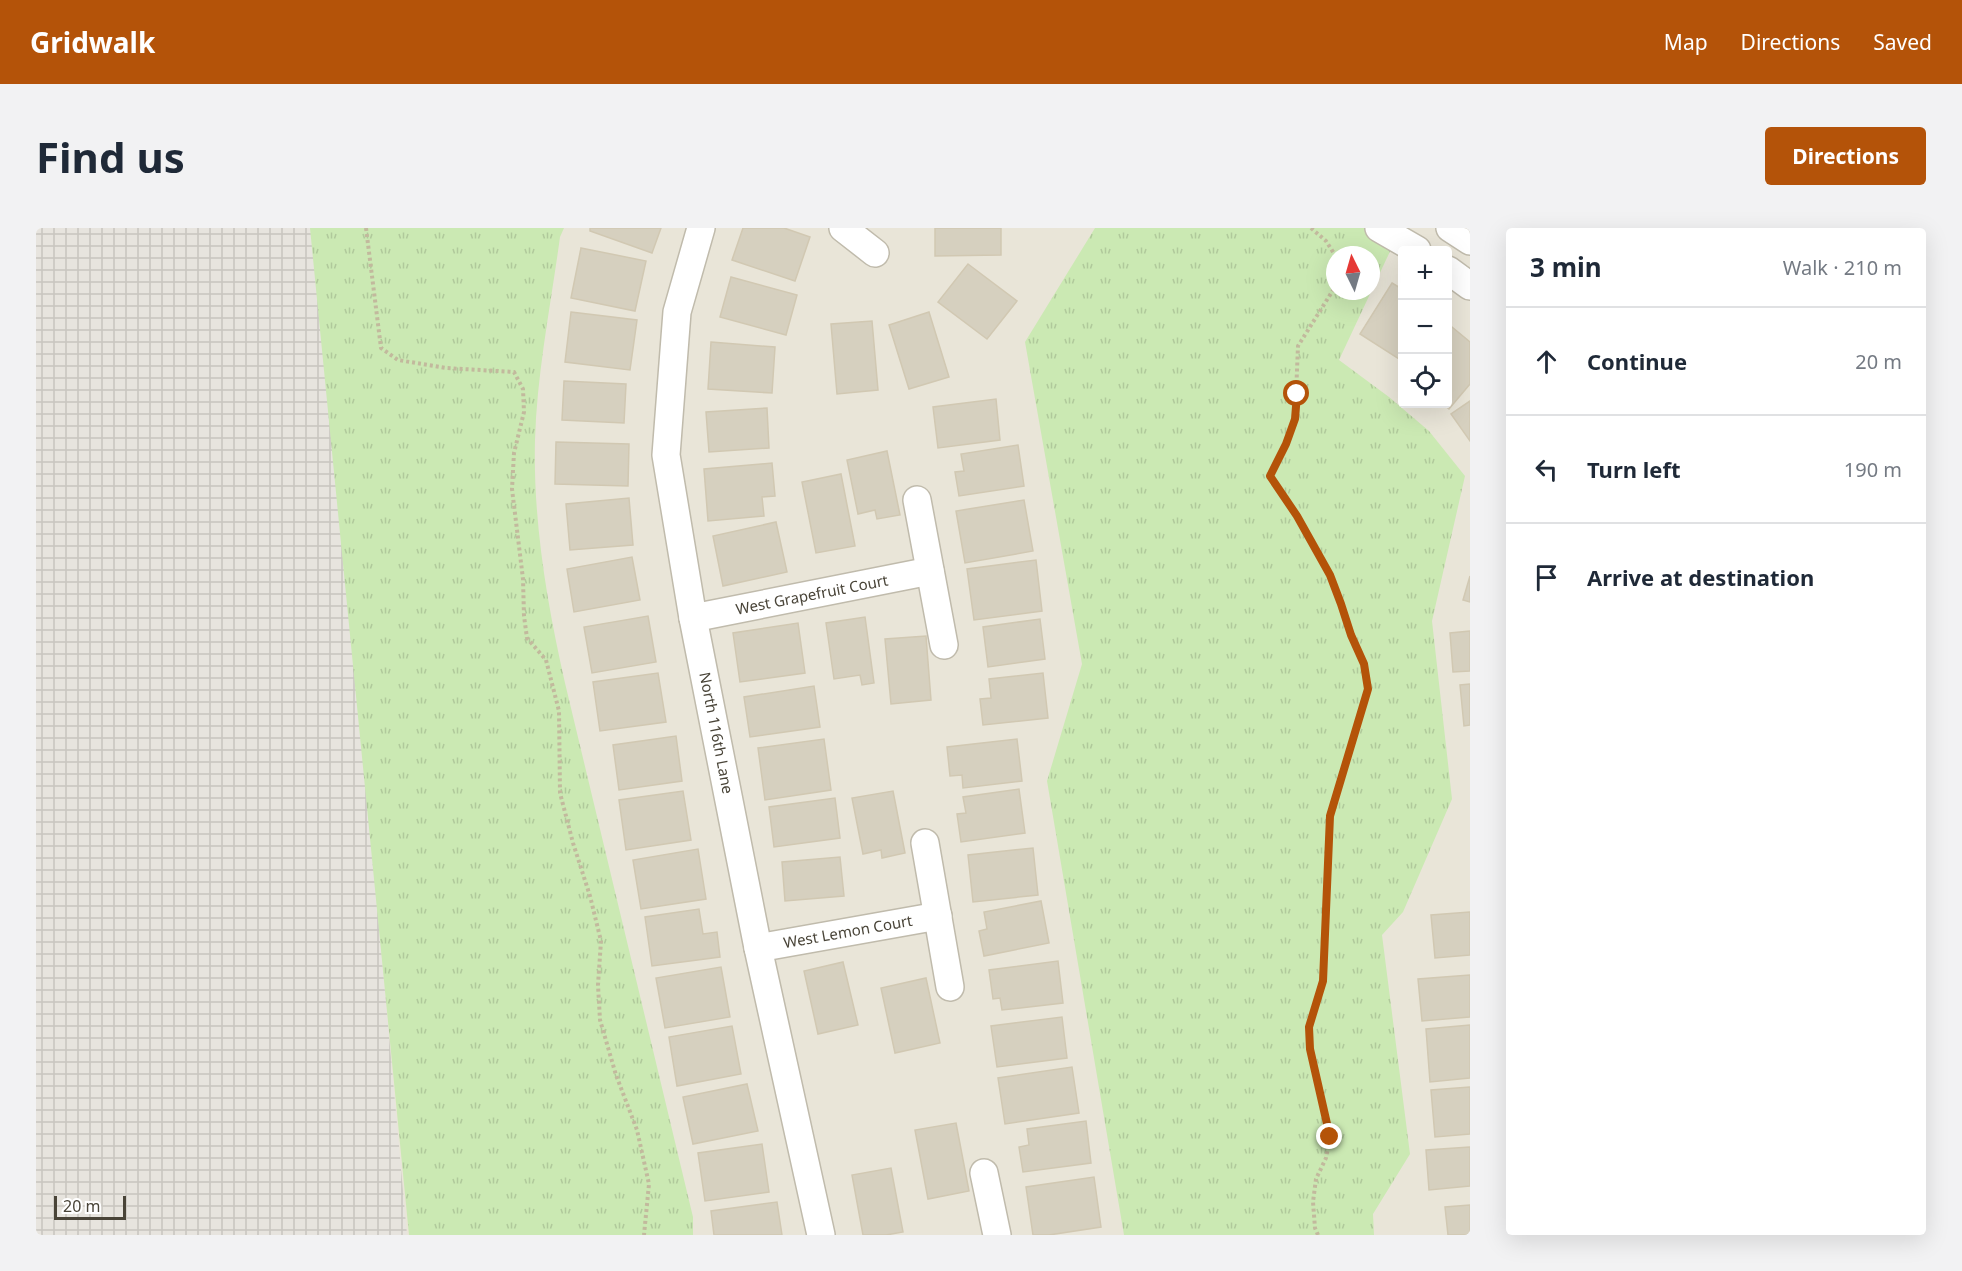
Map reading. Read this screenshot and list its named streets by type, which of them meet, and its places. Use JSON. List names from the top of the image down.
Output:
{
  "streets": {
    "street": ["West Grapefruit Court", "North 116th Lane", "West Lemon Court"]
  },
  "crossings": [
    ["West Grapefruit Court", "North 116th Lane"],
    ["North 116th Lane", "West Lemon Court"]
  ],
  "scale_bar": "20 m",
  "north": "top",
  "page": {
    "header": "Gridwalk",
    "nav": ["Map", "Directions", "Saved"],
    "buttons": "Directions",
    "title": "Find us",
    "heading": ["3 min", "Walk · 210 m"],
    "map_buttons": ["+", "−"],
    "list": [
      ["Continue", "20 m"],
      ["Turn left", "190 m"],
      "Arrive at destination"
    ],
    "scale": "20 m"
  }
}
